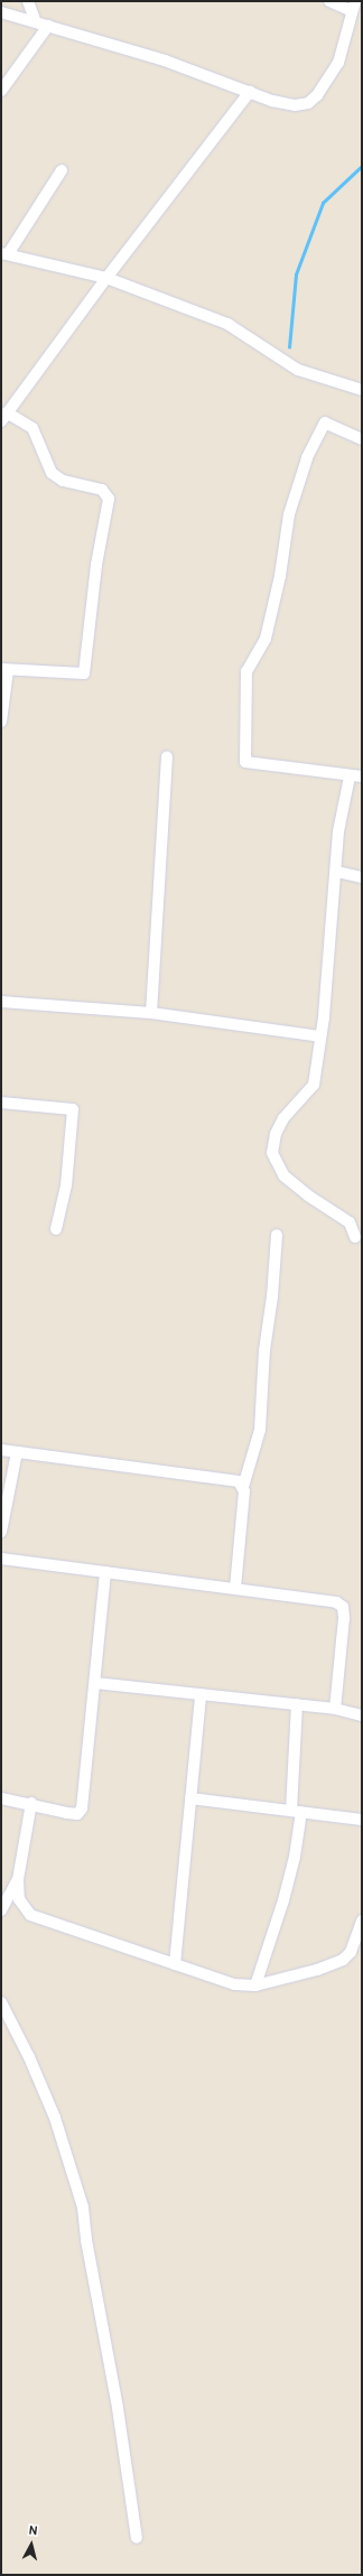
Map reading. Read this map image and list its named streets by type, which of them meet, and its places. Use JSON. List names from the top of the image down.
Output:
{
  "north": "top"
}
